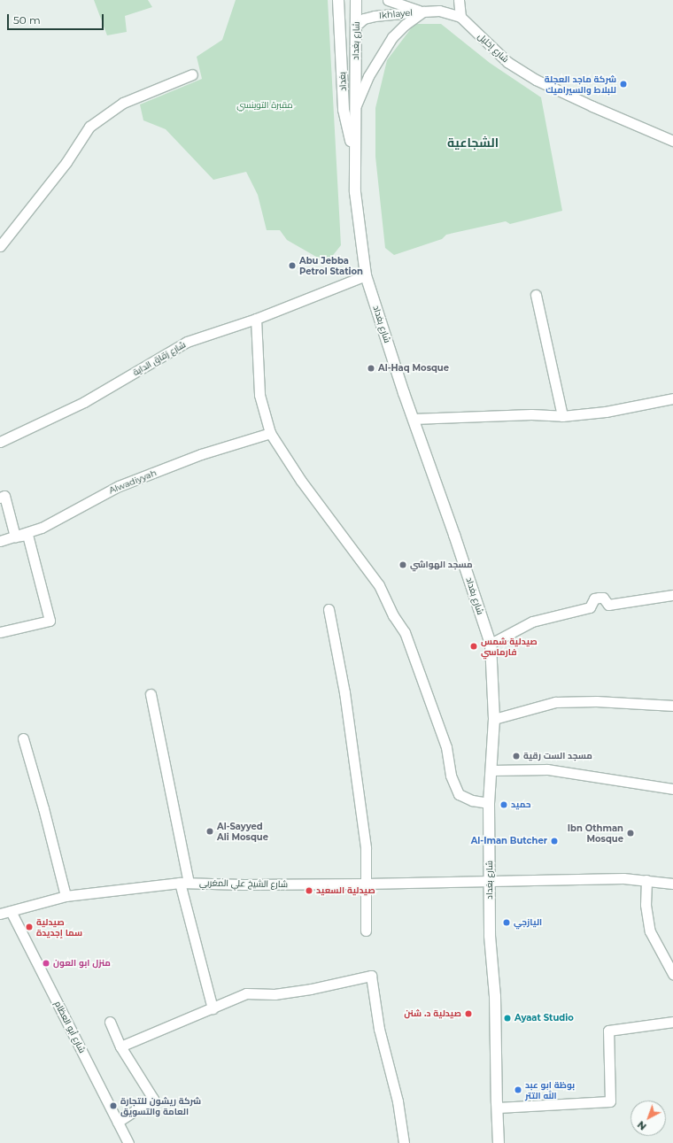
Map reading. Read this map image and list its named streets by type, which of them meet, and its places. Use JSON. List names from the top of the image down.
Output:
{
  "streets": {
    "main road": ["شارع بغداد", "بغداد"],
    "street": [
      "Ikhlayel",
      "شارع إخليل",
      "شارع زقاق الداية",
      "Alwadiyyah",
      "شارع الشيخ علي المغربي",
      "شارع أبو العظام"
    ]
  },
  "crossings": [
    ["Ikhlayel", "شارع بغداد"],
    ["Ikhlayel", "شارع إخليل"],
    ["شارع بغداد", "بغداد"],
    ["شارع بغداد", "شارع زقاق الداية"],
    ["شارع بغداد", "شارع الشيخ علي المغربي"],
    ["شارع الشيخ علي المغربي", "شارع أبو العظام"]
  ],
  "districts": ["الشجاعية"],
  "parks": ["مقبرة التوينسي"],
  "places": [
    "شركة ماجد العجلة للبلاط والسيراميك",
    "Abu Jebba Petrol Station",
    "Al-Haq Mosque",
    "مسجد الهواشي",
    "صيدلية شمس فارماسي",
    "مسجد الست رقية",
    "حميد",
    "Al-Sayyed Ali Mosque",
    "Ibn Othman Mosque",
    "Al-Iman Butcher",
    "صيدلية السعيد",
    "اليازجي",
    "صيدلية سما إجديدة",
    "منزل ابو العون",
    "صيدلية د. شنن",
    "Ayaat Studio",
    "بوظة ابو عبد الله التتر",
    "شركة ريشون للتجارة العامة والتسويق"
  ],
  "scale_bar": "50 m",
  "north": "bottom left"
}
